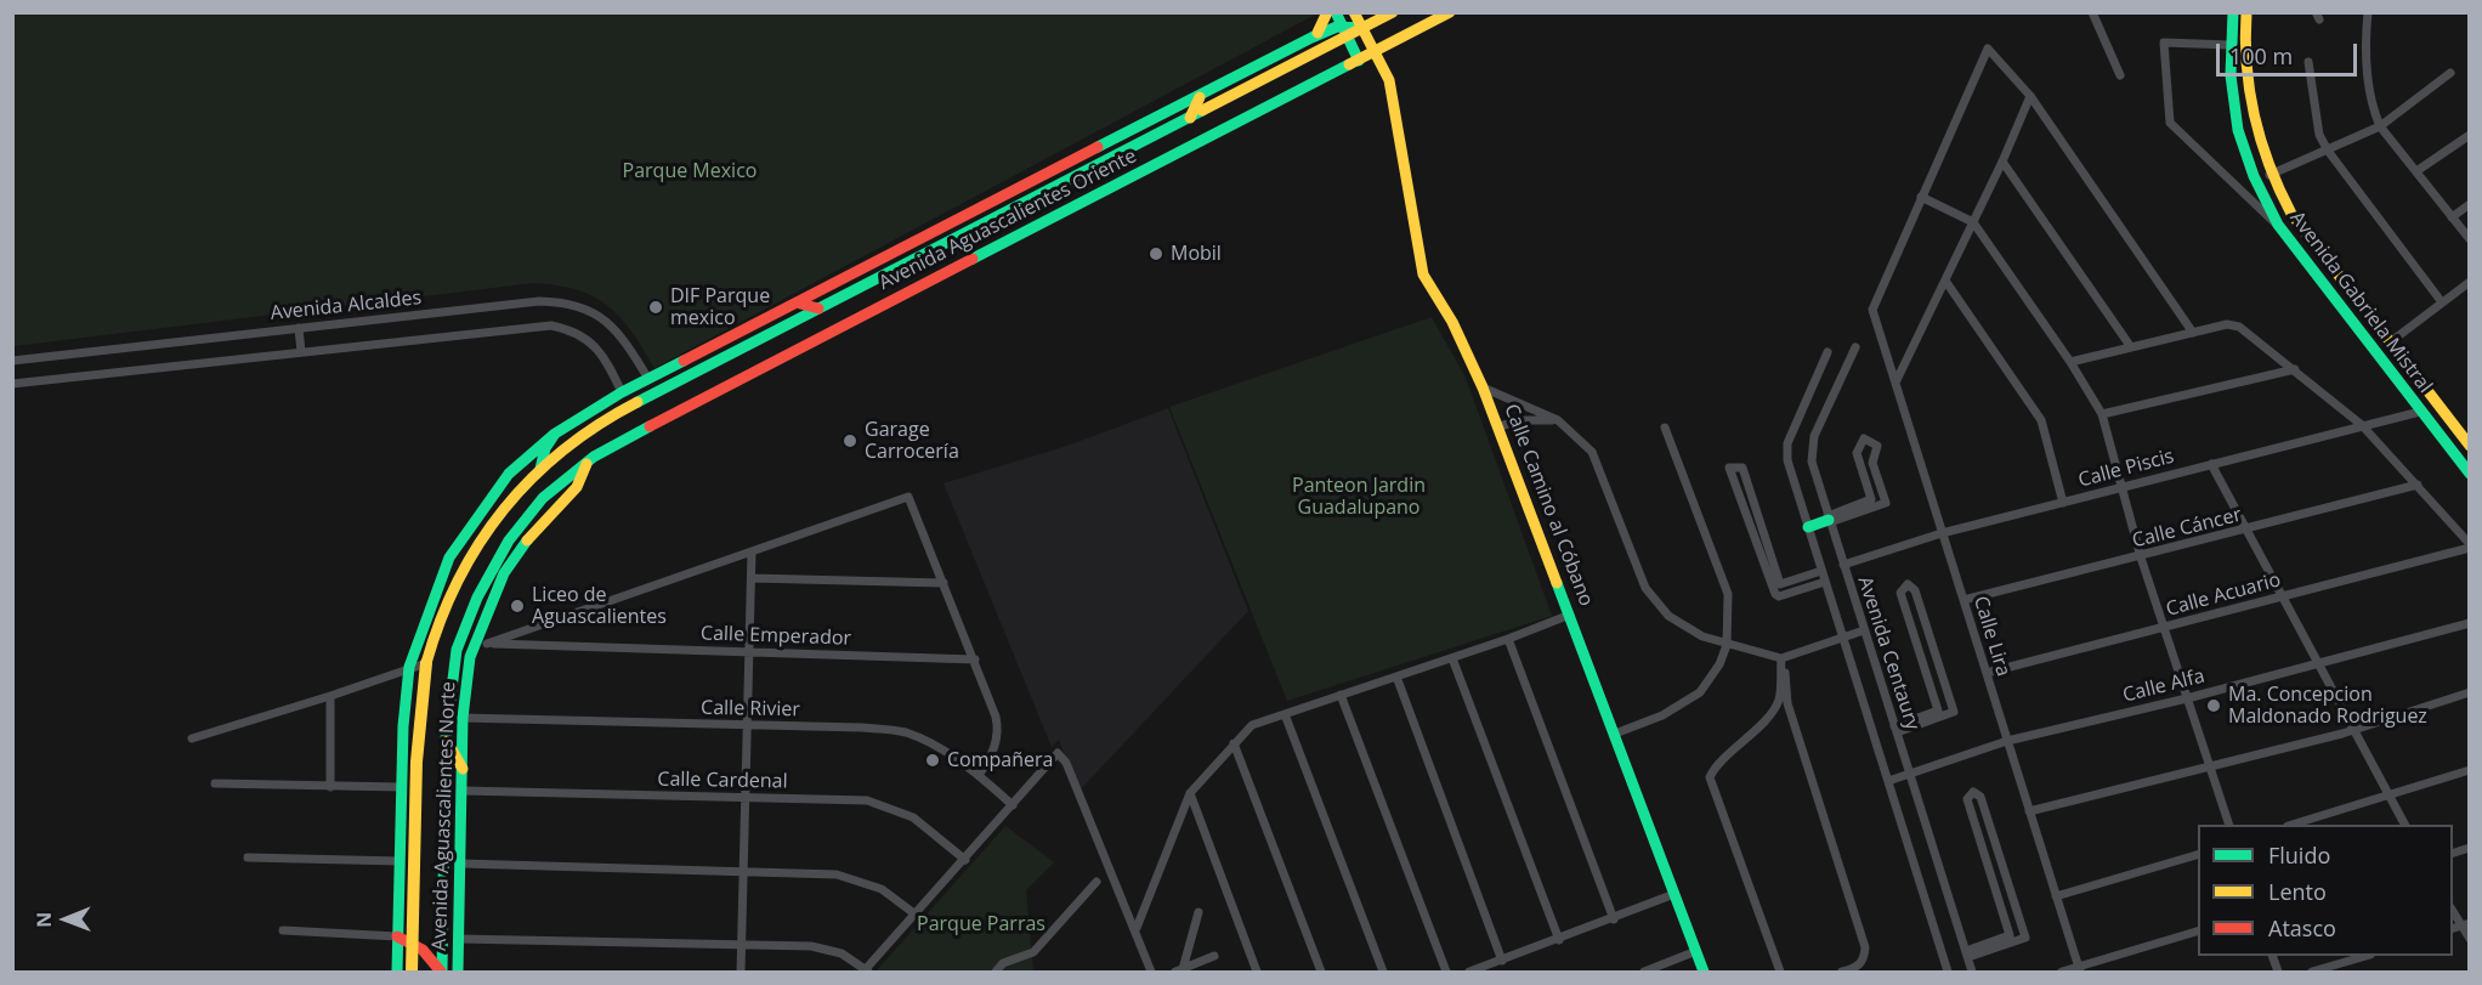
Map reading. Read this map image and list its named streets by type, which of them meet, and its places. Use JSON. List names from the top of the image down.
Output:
{
  "streets": {
    "main road": [
      "Avenida Aguascalientes Oriente",
      "Avenida Gabriela Mistral",
      "Calle Camino al Cóbano",
      "Avenida Aguascalientes Norte"
    ],
    "street": [
      "Avenida Alcaldes",
      "Calle Piscis",
      "Calle Cáncer",
      "Calle Acuario",
      "Calle Emperador",
      "Calle Lira",
      "Avenida Centaury",
      "Calle Alfa",
      "Calle Rivier",
      "Calle Cardenal"
    ]
  },
  "crossings": [
    ["Avenida Aguascalientes Oriente", "Avenida Alcaldes"],
    ["Avenida Aguascalientes Oriente", "Calle Camino al Cóbano"],
    ["Avenida Aguascalientes Oriente", "Avenida Aguascalientes Norte"],
    ["Avenida Gabriela Mistral", "Calle Piscis"],
    ["Avenida Alcaldes", "Avenida Aguascalientes Norte"],
    ["Calle Piscis", "Calle Lira"],
    ["Calle Piscis", "Avenida Centaury"],
    ["Calle Cáncer", "Calle Lira"],
    ["Calle Acuario", "Calle Lira"],
    ["Calle Emperador", "Avenida Aguascalientes Norte"],
    ["Calle Lira", "Calle Alfa"],
    ["Avenida Centaury", "Calle Alfa"],
    ["Calle Rivier", "Avenida Aguascalientes Norte"],
    ["Calle Cardenal", "Avenida Aguascalientes Norte"]
  ],
  "parks": ["Parque Mexico", "Panteon Jardin Guadalupano", "Parque Parras"],
  "places": [
    "Mobil",
    "DIF Parque mexico",
    "Garage Carrocería",
    "Liceo de Aguascalientes",
    "Ma. Concepcion Maldonado Rodriguez",
    "Compañera"
  ],
  "legend": ["Fluido", "Lento", "Atasco"],
  "scale_bar": "100 m",
  "north": "left"
}
